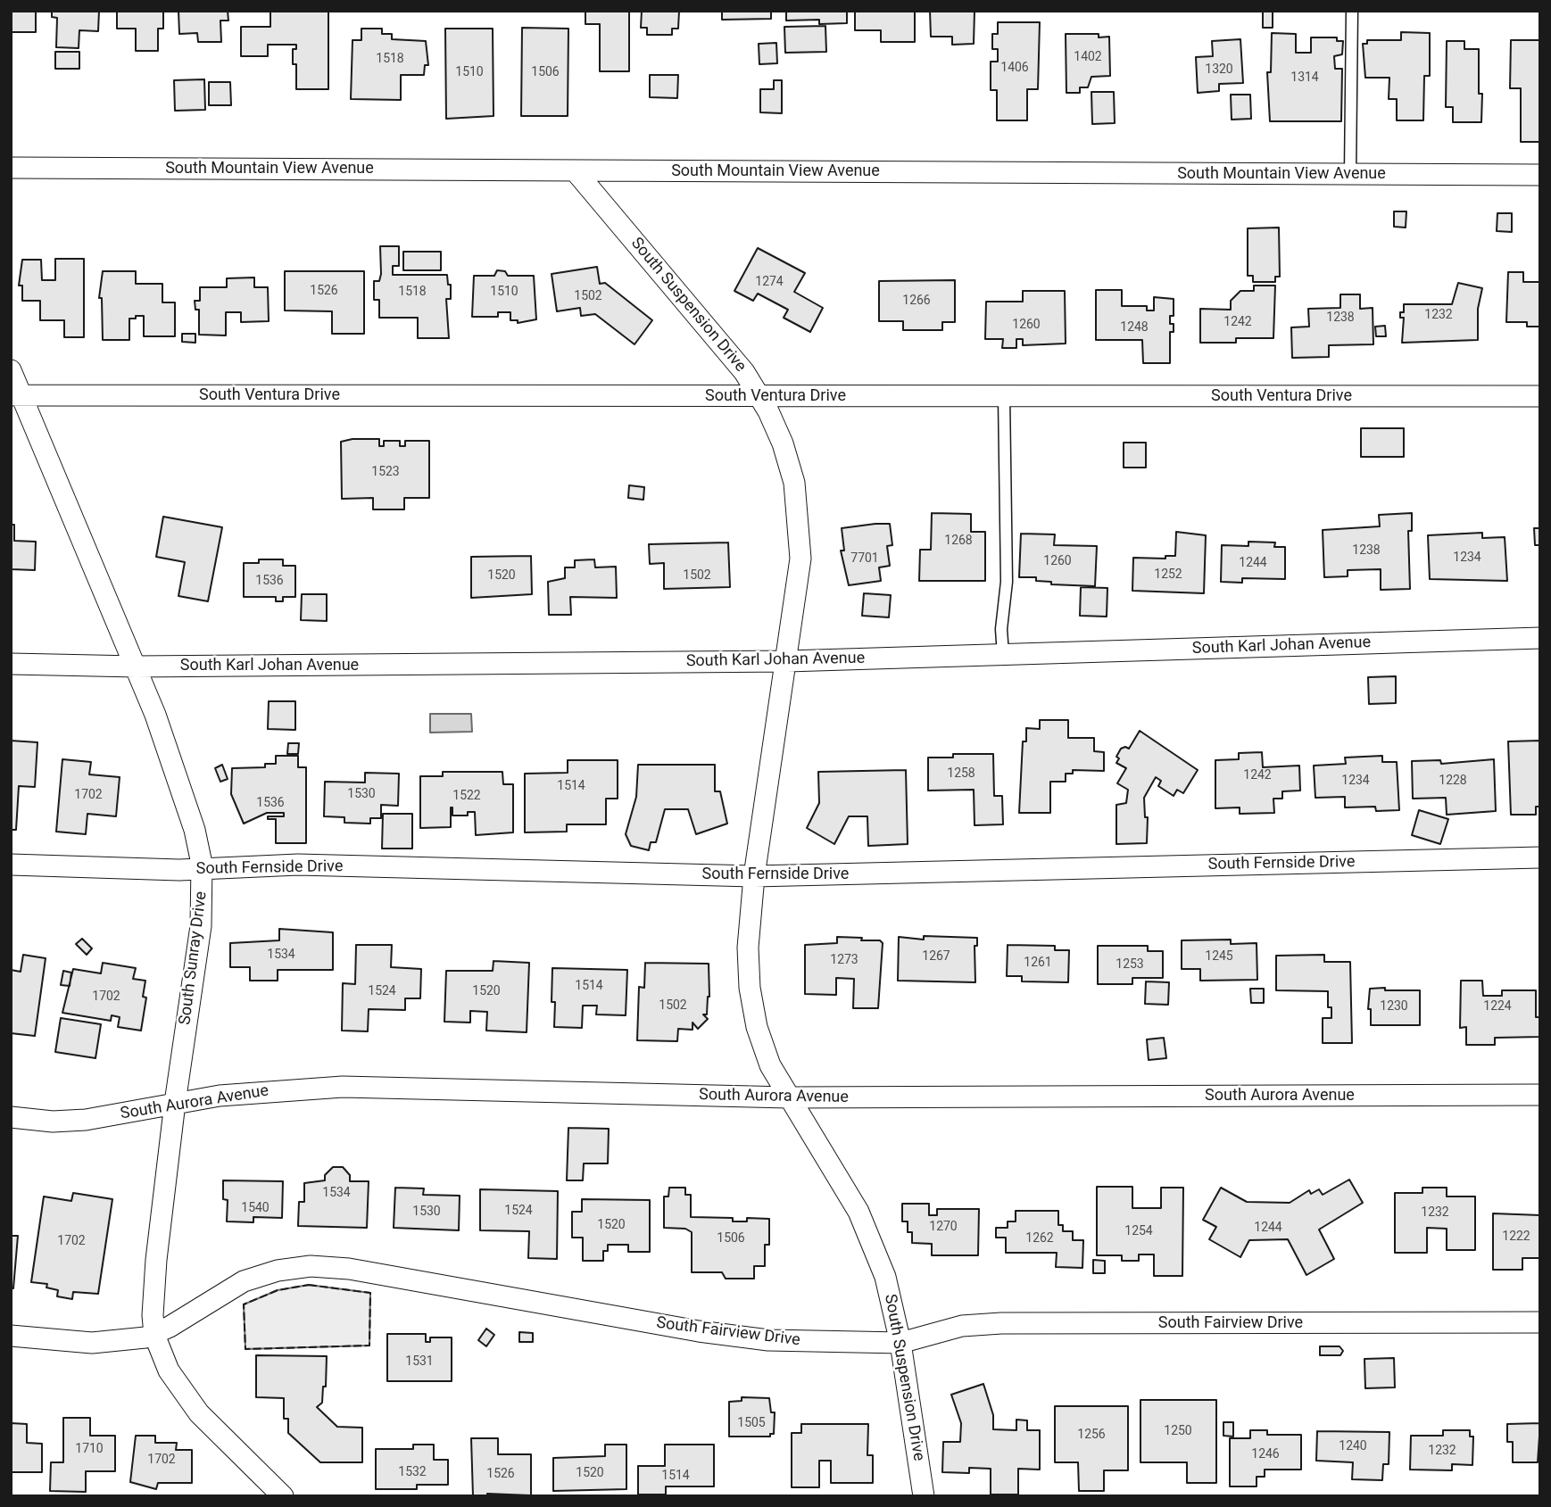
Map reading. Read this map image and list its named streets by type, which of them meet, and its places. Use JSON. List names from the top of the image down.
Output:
{
  "streets": {
    "street": [
      "South Mountain View Avenue",
      "South Suspension Drive",
      "South Ventura Drive",
      "South Karl Johan Avenue",
      "South Fernside Drive",
      "South Sunray Drive",
      "South Aurora Avenue",
      "South Fairview Drive"
    ]
  },
  "crossings": [
    ["South Mountain View Avenue", "South Suspension Drive"],
    ["South Suspension Drive", "South Ventura Drive"],
    ["South Suspension Drive", "South Karl Johan Avenue"],
    ["South Suspension Drive", "South Fernside Drive"],
    ["South Suspension Drive", "South Aurora Avenue"],
    ["South Suspension Drive", "South Fairview Drive"],
    ["South Ventura Drive", "South Sunray Drive"],
    ["South Karl Johan Avenue", "South Sunray Drive"],
    ["South Fernside Drive", "South Sunray Drive"],
    ["South Sunray Drive", "South Aurora Avenue"],
    ["South Sunray Drive", "South Fairview Drive"]
  ],
  "house_numbers": [
    "1402",
    "1518",
    "1406",
    "1320",
    "1510",
    "1506",
    "1314",
    "1274",
    "1526",
    "1518",
    "1510",
    "1502",
    "1266",
    "1232",
    "1238",
    "1242",
    "1260",
    "1248",
    "1523",
    "1268",
    "1238",
    "1234",
    "7701",
    "1260",
    "1244",
    "1252",
    "1520",
    "1502",
    "1536",
    "1258",
    "1242",
    "1234",
    "1228",
    "1514",
    "1530",
    "1702",
    "1522",
    "1536",
    "1534",
    "1267",
    "1245",
    "1273",
    "1261",
    "1253",
    "1514",
    "1524",
    "1520",
    "1702",
    "1502",
    "1230",
    "1224",
    "1534",
    "1540",
    "1524",
    "1530",
    "1232",
    "1520",
    "1270",
    "1244",
    "1254",
    "1222",
    "1506",
    "1262",
    "1702",
    "1531",
    "1505",
    "1250",
    "1256",
    "1240",
    "1710",
    "1232",
    "1246",
    "1702",
    "1532",
    "1520",
    "1526",
    "1514"
  ]
}
